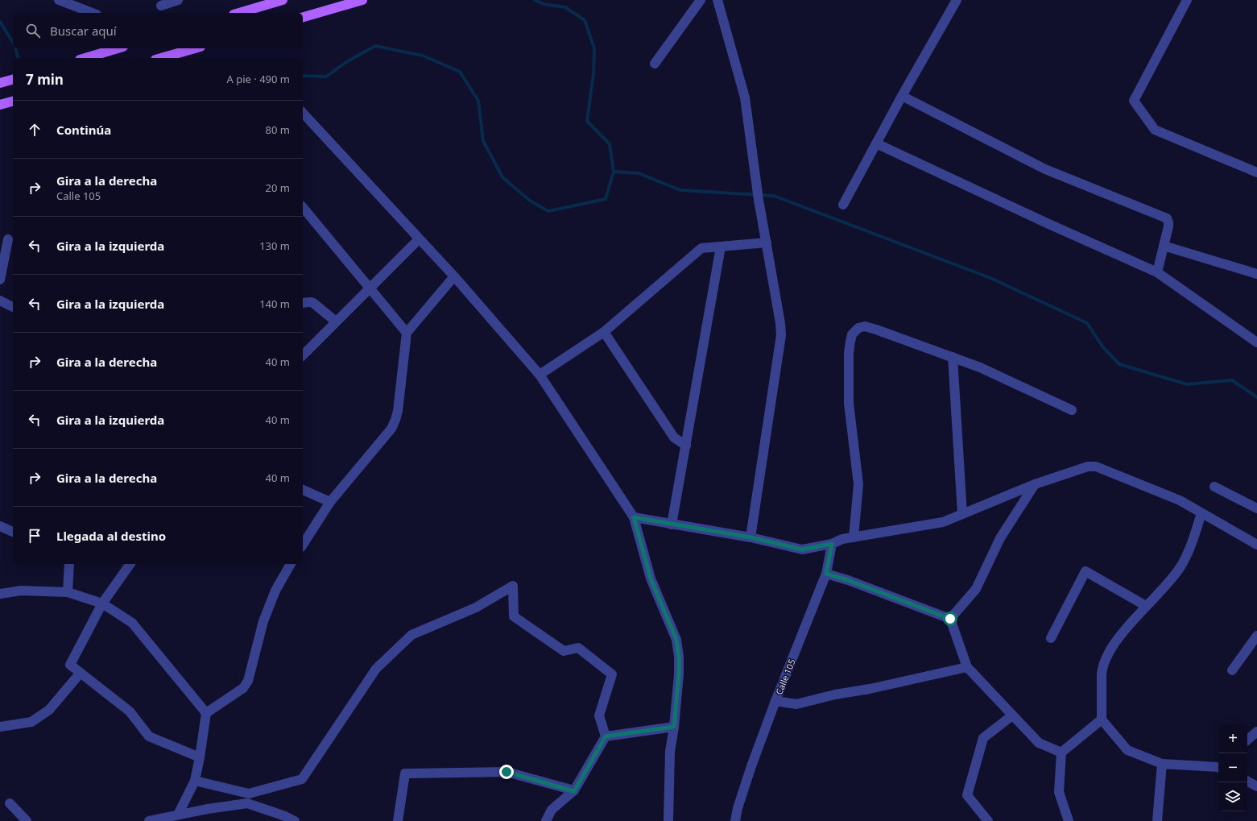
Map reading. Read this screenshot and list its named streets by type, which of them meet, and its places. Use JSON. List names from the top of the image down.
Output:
{
  "streets": {
    "street": ["Calle 105"]
  },
  "page": {
    "search": "Buscar aquí",
    "heading": ["7 min", "A pie · 490 m"],
    "list": [
      ["Continúa", "80 m"],
      ["Gira a la derecha", "Calle 105", "20 m"],
      ["Gira a la izquierda", "130 m"],
      ["Gira a la izquierda", "140 m"],
      ["Gira a la derecha", "40 m"],
      ["Gira a la izquierda", "40 m"],
      ["Gira a la derecha", "40 m"],
      "Llegada al destino"
    ],
    "map_buttons": ["+", "−"]
  }
}
